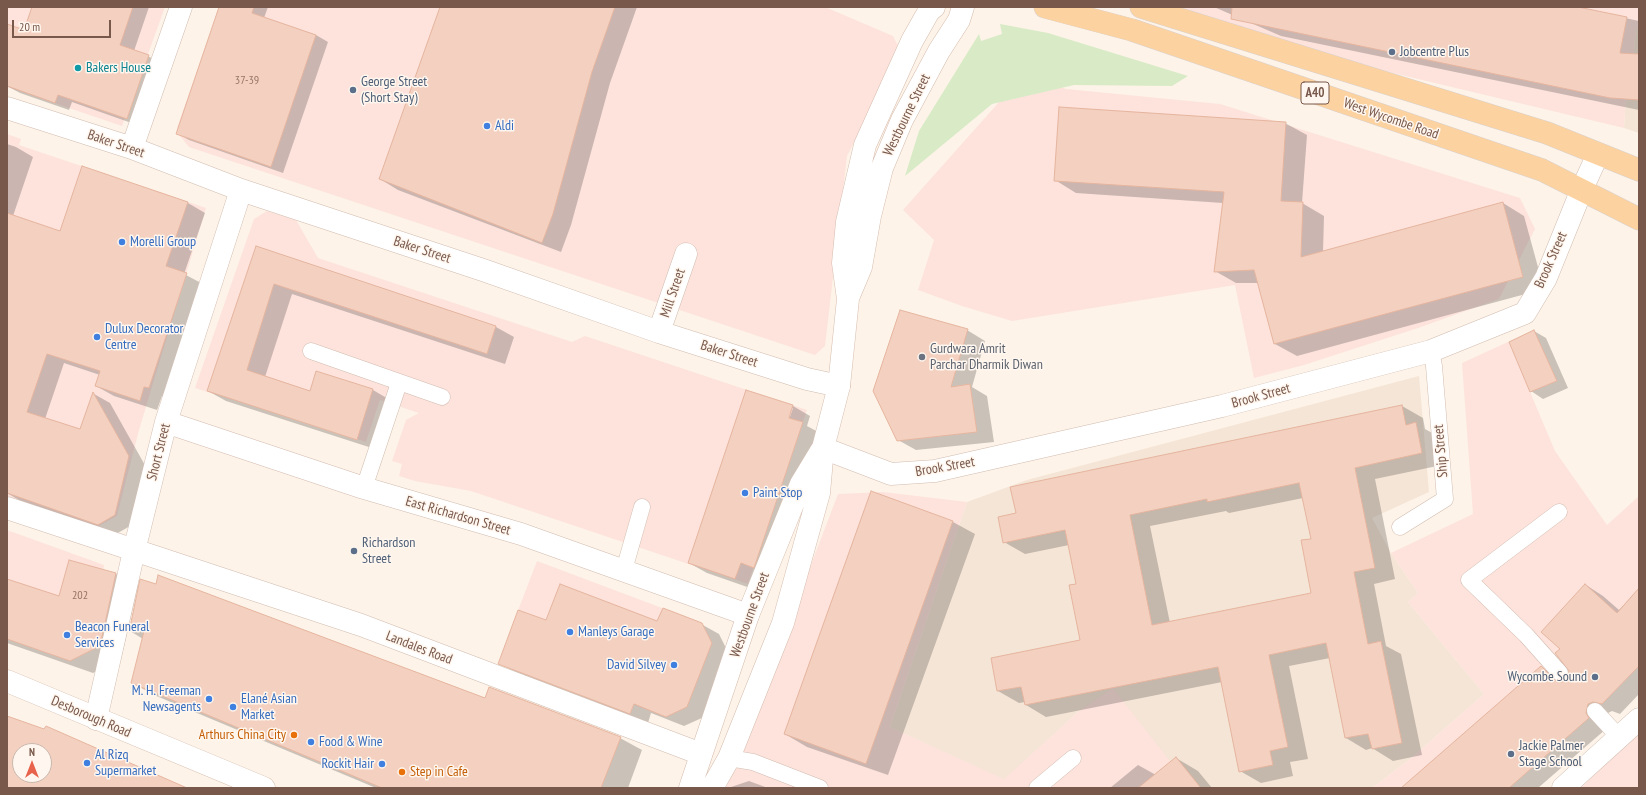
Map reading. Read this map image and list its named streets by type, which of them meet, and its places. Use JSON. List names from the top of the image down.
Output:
{
  "streets": {
    "main road": ["A40", "West Wycombe Road"],
    "street": [
      "Westbourne Street",
      "Baker Street",
      "Brook Street",
      "Mill Street",
      "Short Street",
      "East Richardson Street",
      "Landales Road",
      "Desborough Road"
    ],
    "lane": ["Ship Street"]
  },
  "crossings": [
    ["A40", "Brook Street"],
    ["Westbourne Street", "Baker Street"],
    ["Westbourne Street", "Brook Street"],
    ["Westbourne Street", "East Richardson Street"],
    ["Westbourne Street", "Landales Road"],
    ["West Wycombe Road", "Brook Street"],
    ["Baker Street", "Mill Street"],
    ["Baker Street", "Short Street"],
    ["Brook Street", "Ship Street"],
    ["Short Street", "East Richardson Street"],
    ["Short Street", "Landales Road"],
    ["Short Street", "Desborough Road"]
  ],
  "places": [
    "Jobcentre Plus",
    "Bakers House",
    "George Street (Short Stay)",
    "Aldi",
    "Morelli Group",
    "Dulux Decorator Centre",
    "Gurdwara Amrit Parchar Dharmik Diwan",
    "Paint Stop",
    "Richardson Street",
    "Manleys Garage",
    "Beacon Funeral Services",
    "David Silvey",
    "Wycombe Sound",
    "M. H. Freeman Newsagents",
    "Elané Asian Market",
    "Arthurs China City",
    "Food & Wine",
    "Jackie Palmer Stage School",
    "Al Rizq Supermarket",
    "Rockit Hair",
    "Step in Cafe"
  ],
  "house_numbers": ["37-39", "202"],
  "scale_bar": "20 m",
  "north": "top"
}
